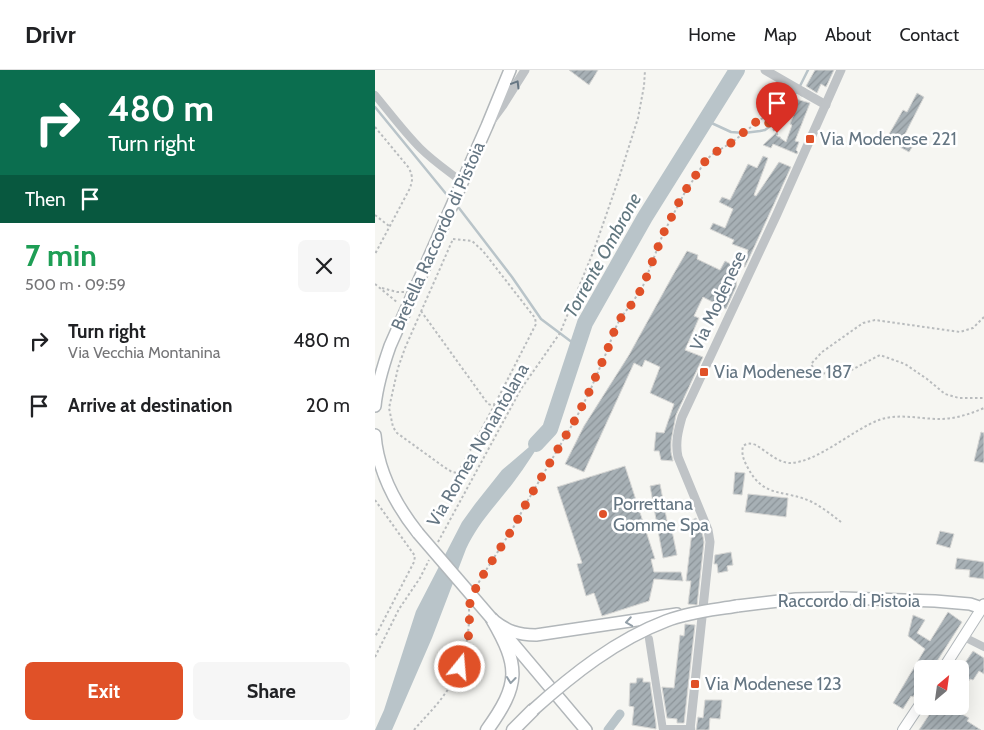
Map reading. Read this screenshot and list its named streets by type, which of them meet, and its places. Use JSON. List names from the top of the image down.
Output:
{
  "streets": {
    "highway": ["Raccordo di Pistoia"],
    "main road": ["Bretella Raccordo di Pistoia"],
    "street": ["Via Modenese"],
    "path": ["Via Romea Nonantolana"]
  },
  "water": ["Torrente Ombrone"],
  "places": {
    "transit": ["Via Modenese 221", "Via Modenese 187", "Via Modenese 123"],
    "other": ["Porrettana Gomme Spa"]
  },
  "north": "top right",
  "page": {
    "header": "Drivr",
    "nav": [
      "Home",
      "Map",
      "About",
      "Contact"
    ],
    "turn": ["480 m", "Turn right"],
    "then": "Then",
    "heading": ["7 min", "500 m · 09:59"],
    "list": [
      {
        "name": "Turn right",
        "note": "Via Vecchia Montanina",
        "value": "480 m"
      },
      {
        "name": "Arrive at destination",
        "value": "20 m"
      }
    ],
    "buttons": ["Exit", "Share"]
  }
}
